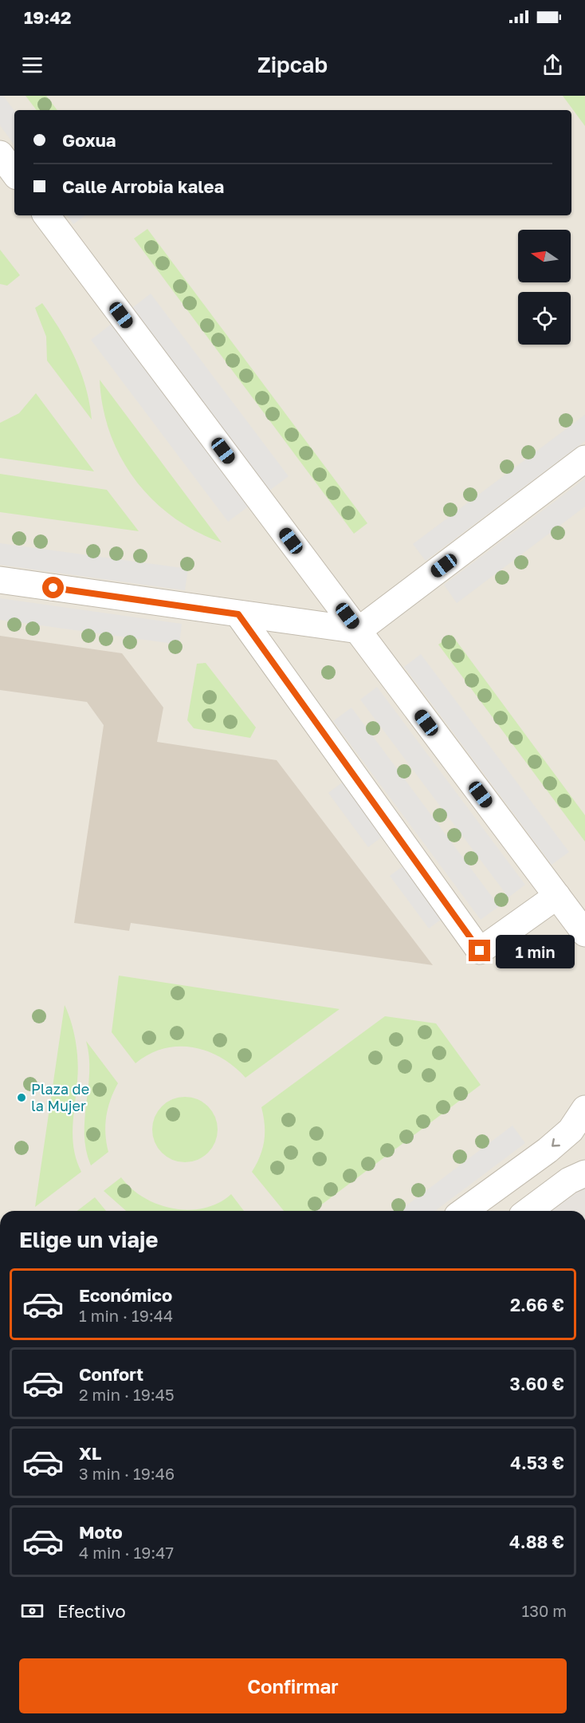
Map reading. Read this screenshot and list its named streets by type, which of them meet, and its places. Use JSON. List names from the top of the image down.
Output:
{
  "places": ["Plaza de la Mujer"],
  "north": "left",
  "page": {
    "status": "19:42",
    "header": "Zipcab",
    "banner": ["Goxua", "Calle Arrobia kalea"],
    "bubble": "1 min",
    "heading": "Elige un viaje",
    "list": [
      {
        "name": "Económico",
        "note": "1 min · 19:44",
        "value": "2.66 €"
      },
      {
        "name": "Confort",
        "note": "2 min · 19:45",
        "value": "3.60 €"
      },
      {
        "name": "XL",
        "note": "3 min · 19:46",
        "value": "4.53 €"
      },
      {
        "name": "Moto",
        "note": "4 min · 19:47",
        "value": "4.88 €"
      }
    ],
    "pay": ["Efectivo", "130 m"],
    "buttons": "Confirmar"
  }
}
